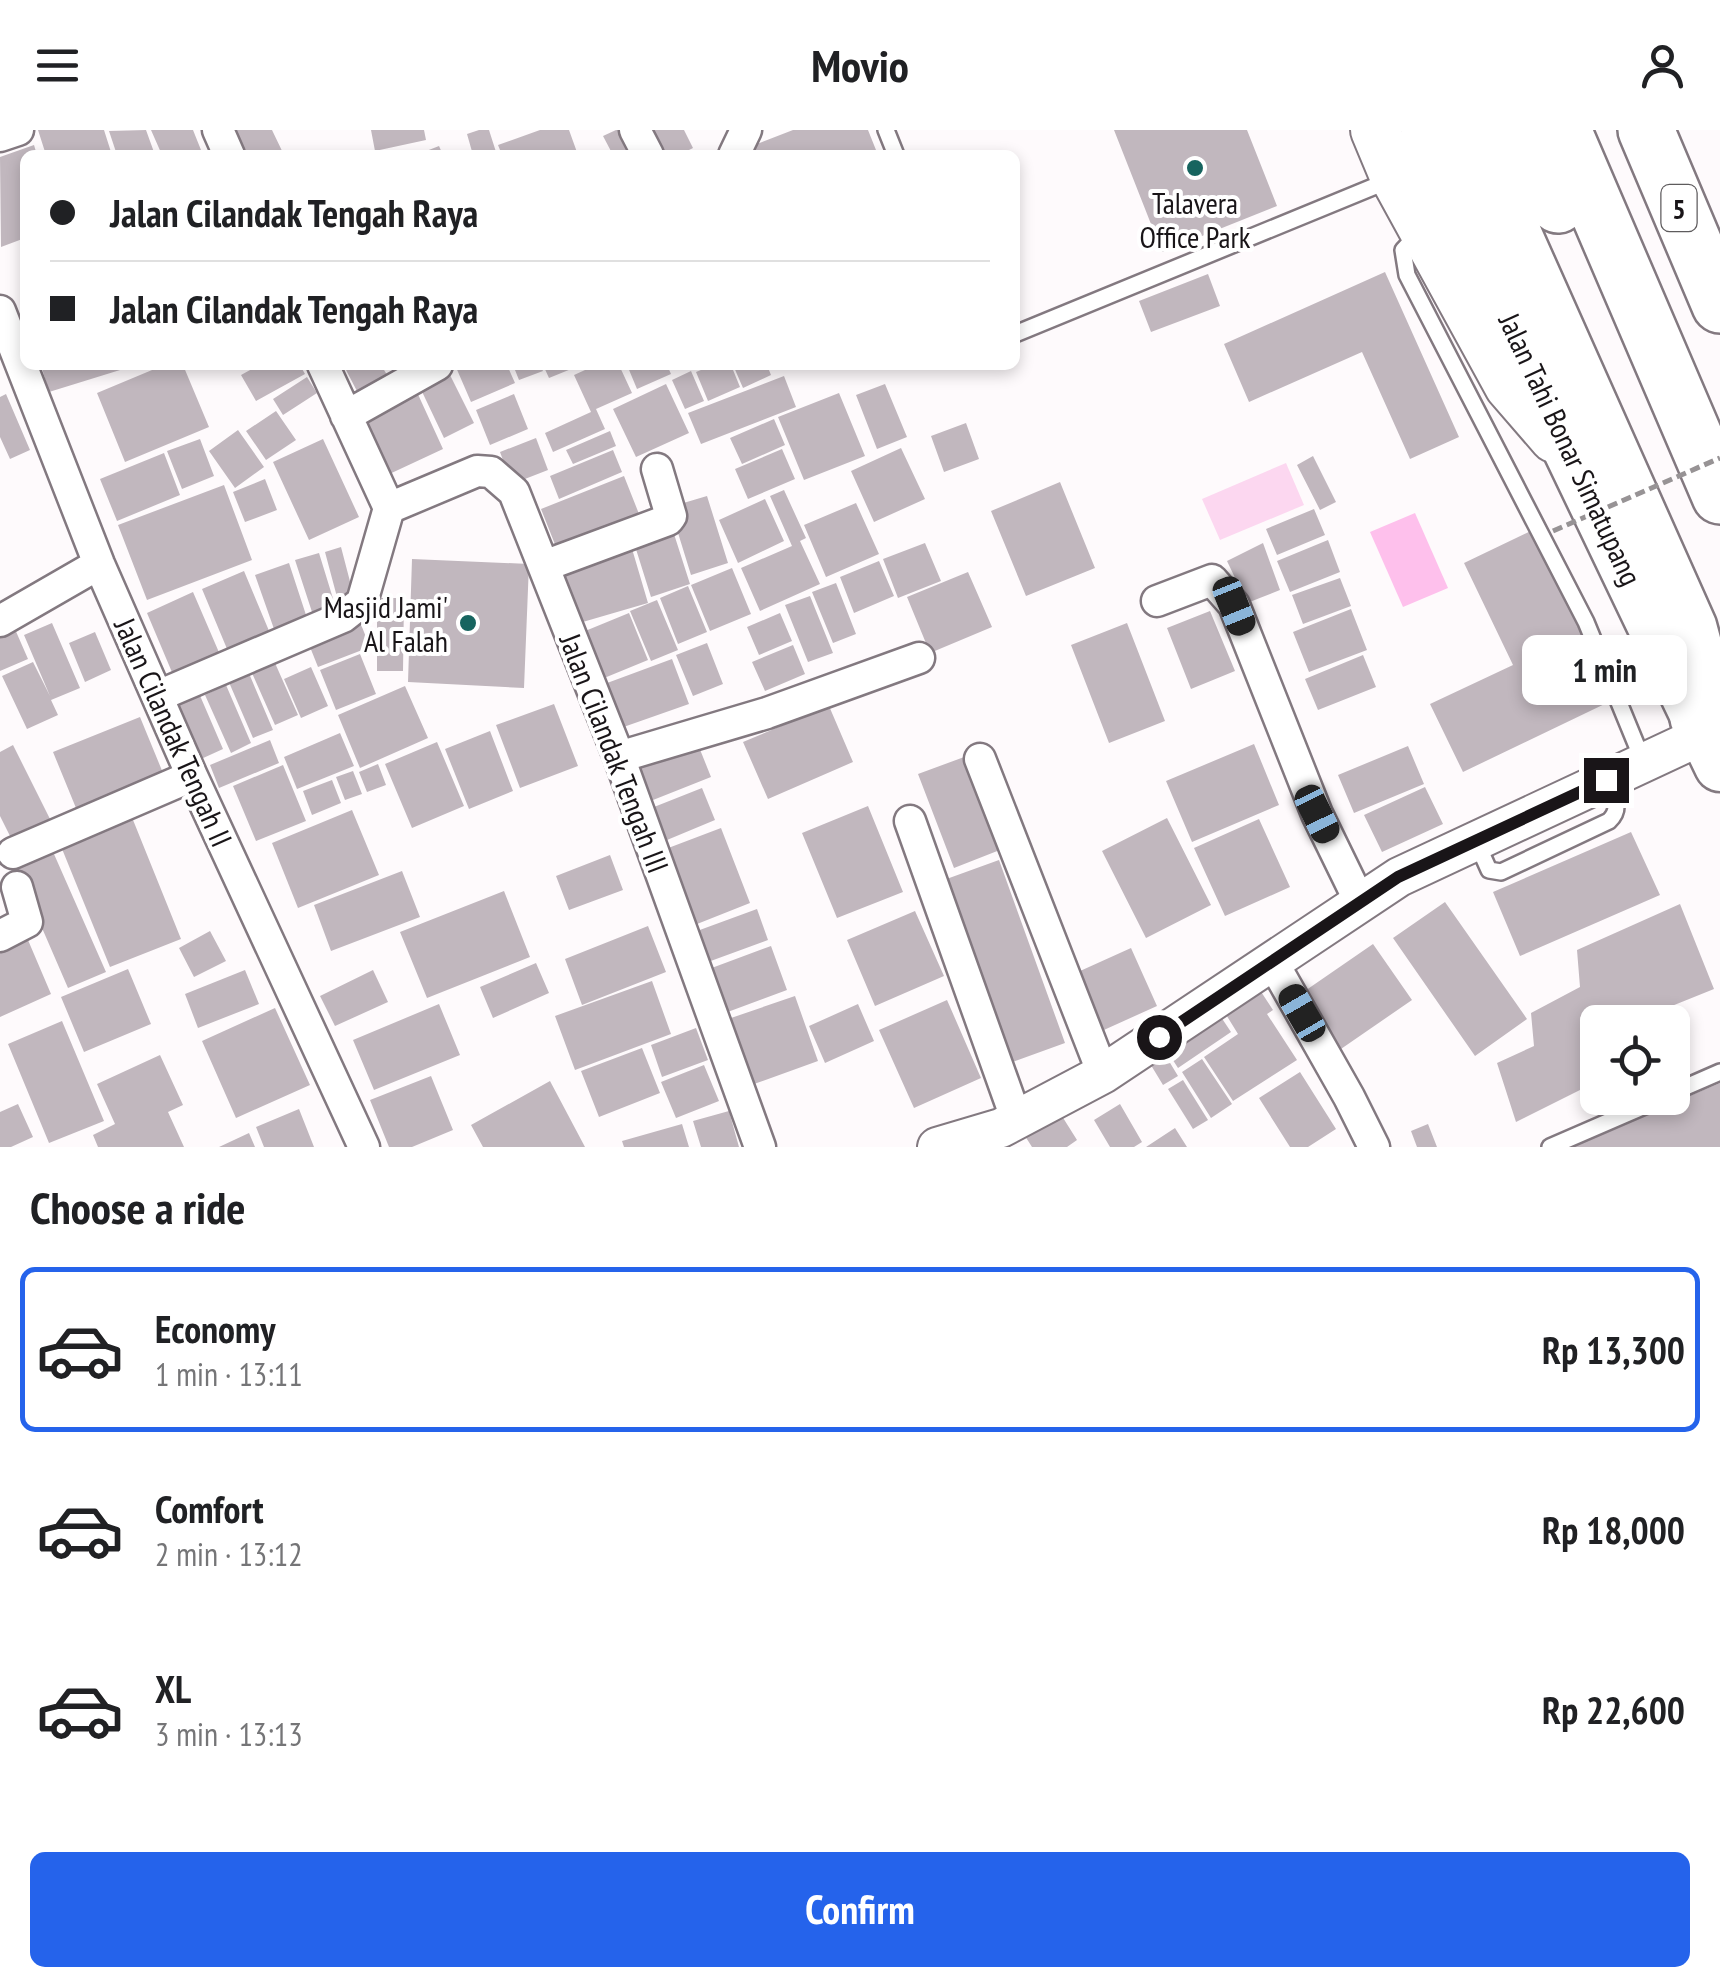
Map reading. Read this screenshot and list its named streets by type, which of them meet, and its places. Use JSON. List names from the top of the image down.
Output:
{
  "streets": {
    "highway": ["5", "Jalan Tahi Bonar Simatupang"],
    "street": ["Jalan Cilandak Tengah II", "Jalan Cilandak Tengah III"]
  },
  "places": ["Talavera Office Park", "Masjid Jami' Al Falah"],
  "page": {
    "header": "Movio",
    "banner": ["Jalan Cilandak Tengah Raya", "Jalan Cilandak Tengah Raya"],
    "bubble": "1 min",
    "heading": "Choose a ride",
    "list": [
      {
        "name": "Economy",
        "note": "1 min · 13:11",
        "value": "Rp 13,300"
      },
      {
        "name": "Comfort",
        "note": "2 min · 13:12",
        "value": "Rp 18,000"
      },
      {
        "name": "XL",
        "note": "3 min · 13:13",
        "value": "Rp 22,600"
      }
    ],
    "buttons": "Confirm"
  }
}
